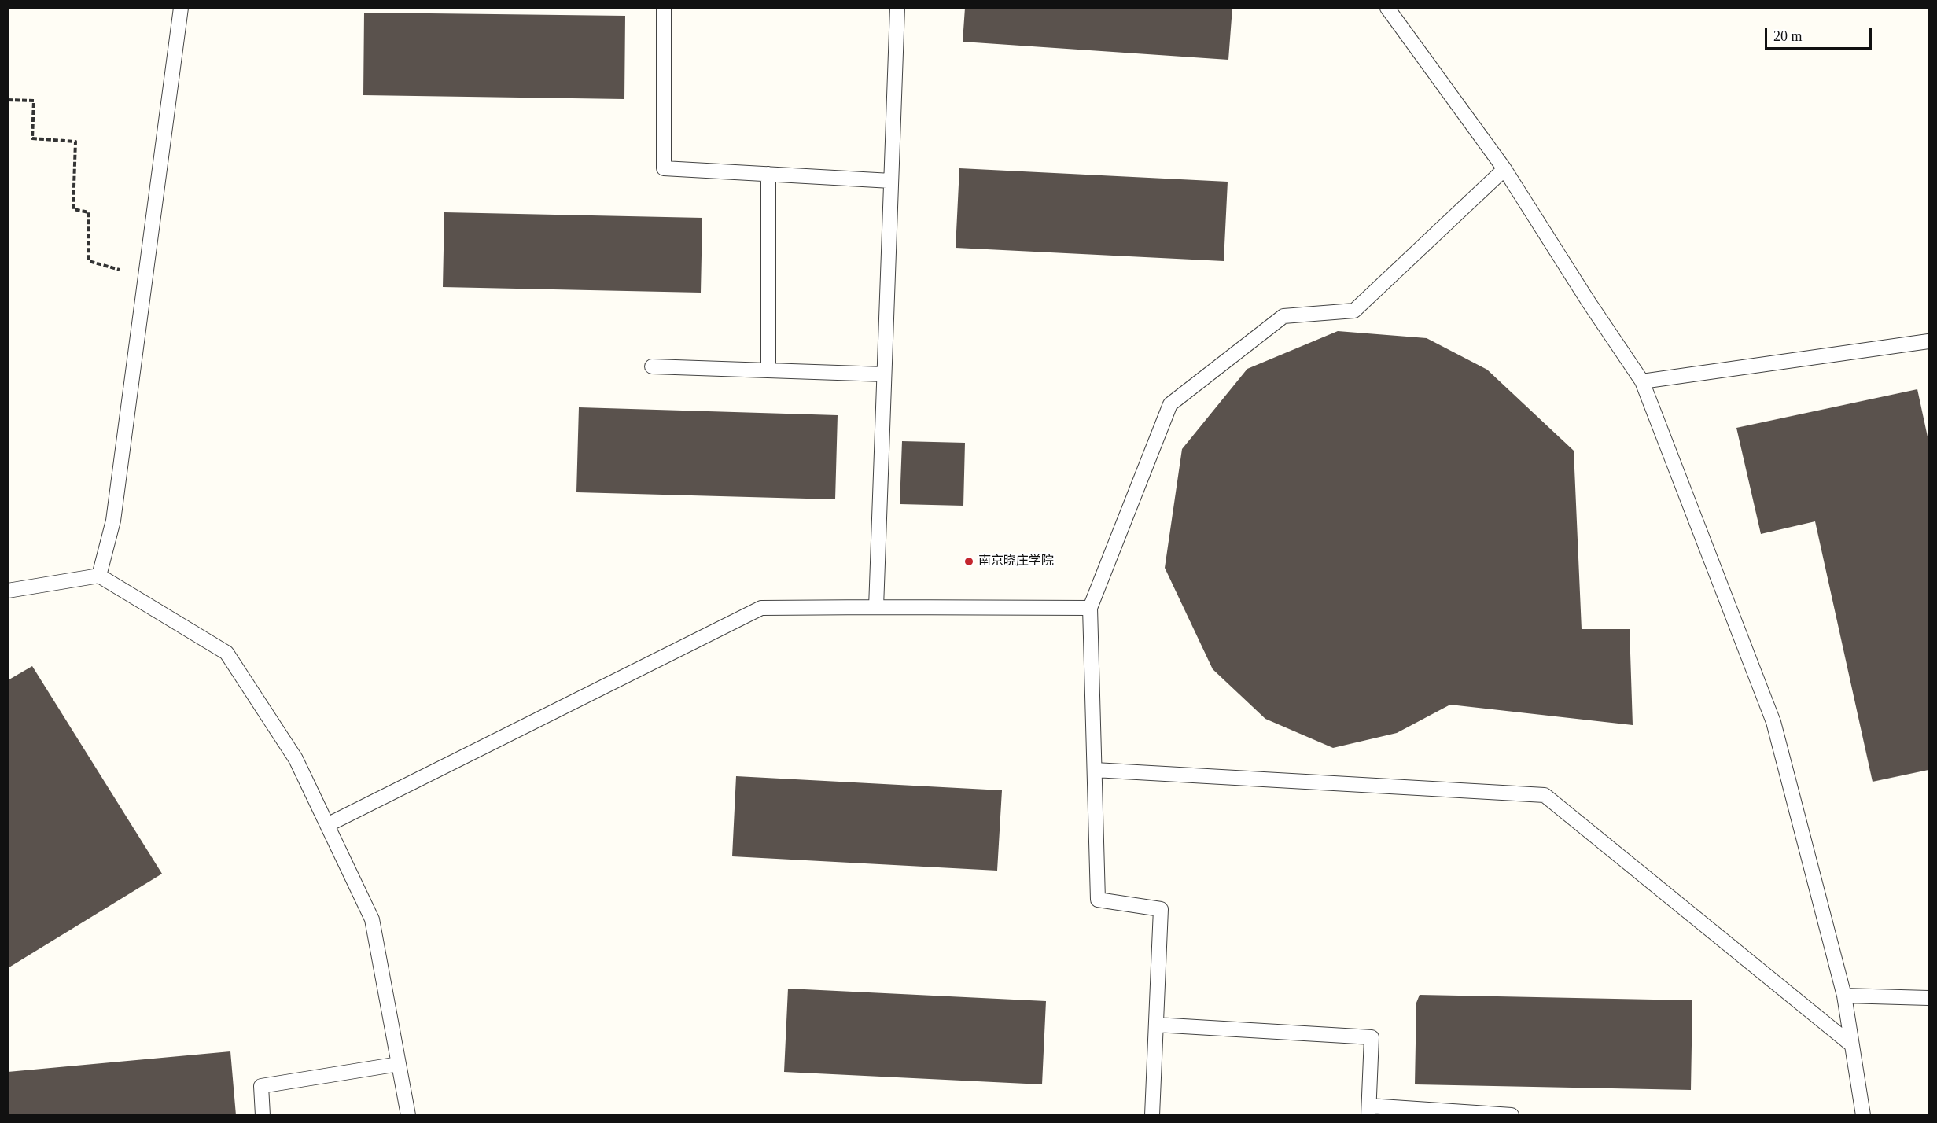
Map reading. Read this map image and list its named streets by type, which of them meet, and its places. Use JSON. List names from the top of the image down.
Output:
{
  "places": ["南京晓庄学院"],
  "scale_bar": "20 m"
}
